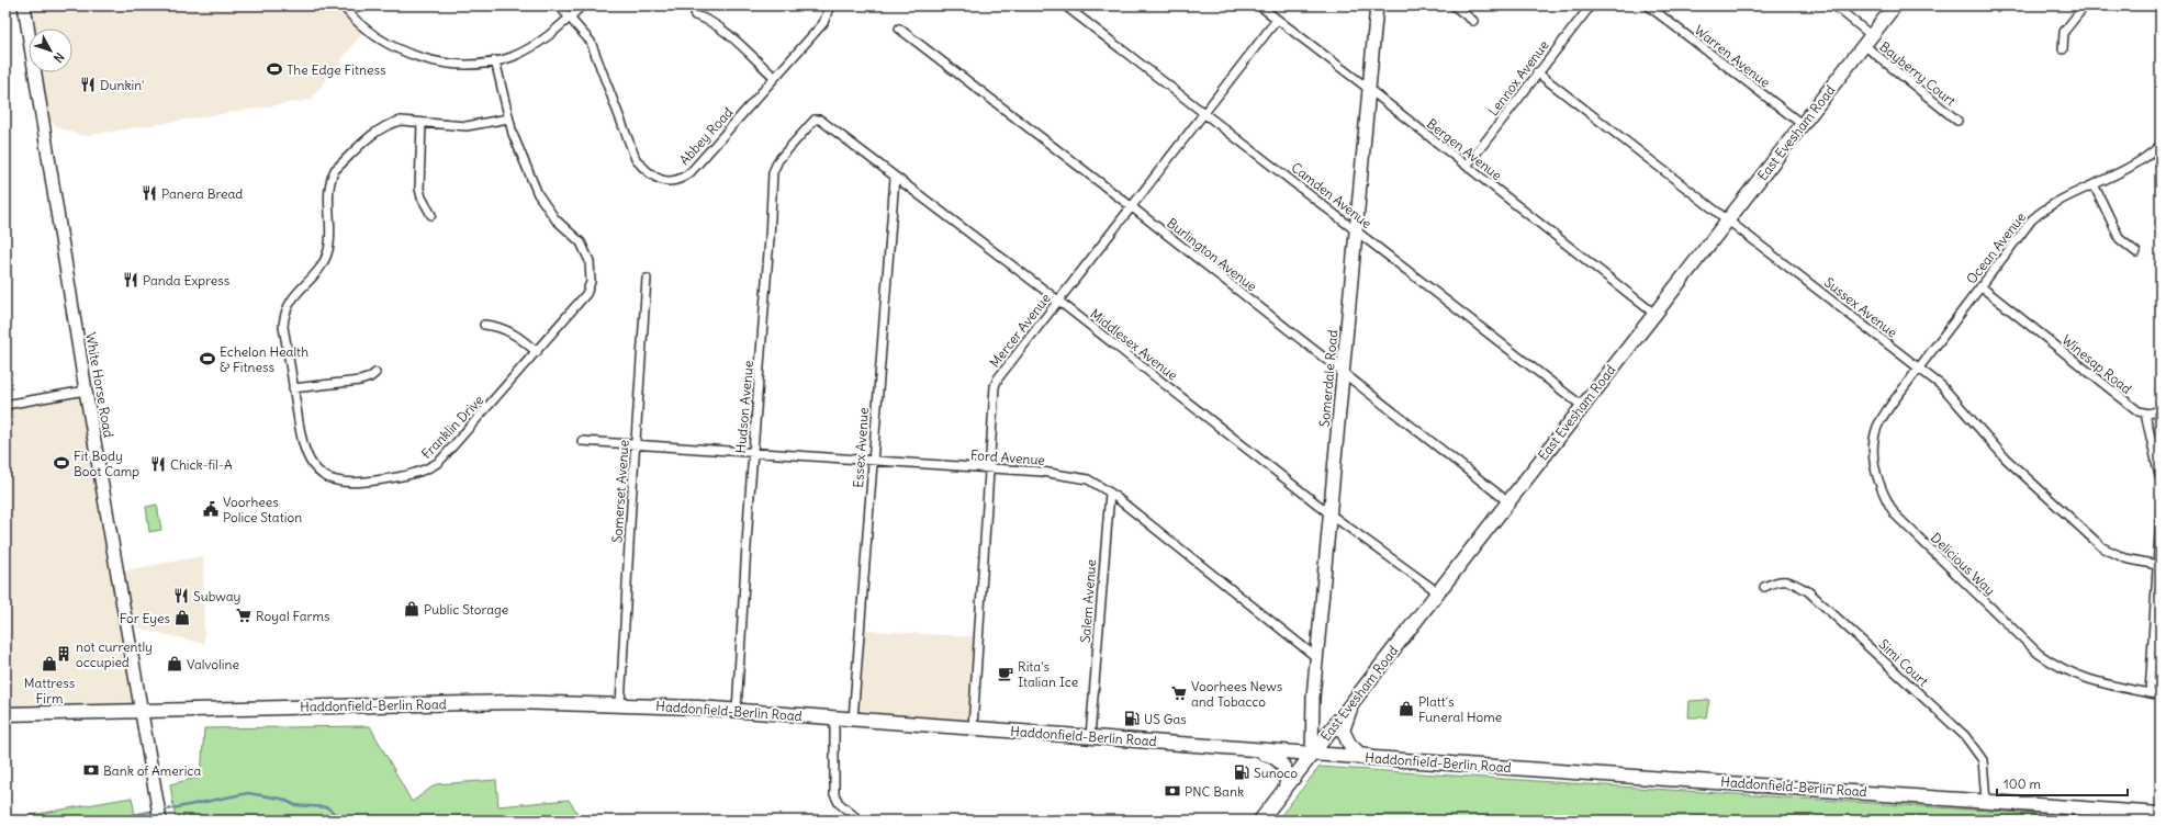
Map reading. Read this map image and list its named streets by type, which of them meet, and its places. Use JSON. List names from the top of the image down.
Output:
{
  "streets": {
    "main road": [
      "East Evesham Road",
      "Somerdale Road",
      "White Horse Road",
      "Haddonfield-Berlin Road"
    ],
    "street": [
      "Warren Avenue",
      "Bayberry Court",
      "Lennox Avenue",
      "Abbey Road",
      "Bergen Avenue",
      "Camden Avenue",
      "Ocean Avenue",
      "Burlington Avenue",
      "Sussex Avenue",
      "Mercer Avenue",
      "Middlesex Avenue",
      "Winesap Road",
      "Hudson Avenue",
      "Franklin Drive",
      "Essex Avenue",
      "Ford Avenue",
      "Somerset Avenue",
      "Delicious Way",
      "Salem Avenue",
      "Simi Court"
    ]
  },
  "crossings": [
    ["Warren Avenue", "East Evesham Road"],
    ["Bayberry Court", "East Evesham Road"],
    ["Lennox Avenue", "Bergen Avenue"],
    ["Lennox Avenue", "Sussex Avenue"],
    ["East Evesham Road", "Bergen Avenue"],
    ["East Evesham Road", "Camden Avenue"],
    ["East Evesham Road", "Burlington Avenue"],
    ["East Evesham Road", "Sussex Avenue"],
    ["East Evesham Road", "Middlesex Avenue"],
    ["East Evesham Road", "Somerdale Road"],
    ["East Evesham Road", "Haddonfield-Berlin Road"],
    ["Bergen Avenue", "Mercer Avenue"],
    ["Bergen Avenue", "Somerdale Road"],
    ["Camden Avenue", "Mercer Avenue"],
    ["Camden Avenue", "Somerdale Road"],
    ["Ocean Avenue", "Sussex Avenue"],
    ["Ocean Avenue", "Winesap Road"],
    ["Ocean Avenue", "Delicious Way"],
    ["Burlington Avenue", "Mercer Avenue"],
    ["Burlington Avenue", "Somerdale Road"],
    ["Sussex Avenue", "Delicious Way"],
    ["Mercer Avenue", "Middlesex Avenue"],
    ["Mercer Avenue", "Ford Avenue"],
    ["Mercer Avenue", "Haddonfield-Berlin Road"],
    ["Middlesex Avenue", "Somerdale Road"],
    ["Middlesex Avenue", "Hudson Avenue"],
    ["Middlesex Avenue", "Essex Avenue"],
    ["Somerdale Road", "Ford Avenue"],
    ["Somerdale Road", "Haddonfield-Berlin Road"],
    ["White Horse Road", "Haddonfield-Berlin Road"],
    ["Hudson Avenue", "Ford Avenue"],
    ["Hudson Avenue", "Haddonfield-Berlin Road"],
    ["Essex Avenue", "Ford Avenue"],
    ["Essex Avenue", "Haddonfield-Berlin Road"],
    ["Ford Avenue", "Somerset Avenue"],
    ["Ford Avenue", "Salem Avenue"],
    ["Somerset Avenue", "Haddonfield-Berlin Road"],
    ["Salem Avenue", "Haddonfield-Berlin Road"],
    ["Simi Court", "Haddonfield-Berlin Road"]
  ],
  "places": {
    "sports": ["The Edge Fitness", "Echelon Health & Fitness", "Fit Body Boot Camp"],
    "restaurant": [
      "Dunkin'",
      "Panera Bread",
      "Panda Express",
      "Chick-fil-A",
      "Subway"
    ],
    "public building": ["Voorhees Police Station"],
    "shop": [
      "Public Storage",
      "For Eyes",
      "Mattress Firm",
      "Valvoline",
      "Platt's Funeral Home"
    ],
    "supermarket": ["Royal Farms", "Voorhees News and Tobacco"],
    "building": ["not currently occupied"],
    "cafe": ["Rita's Italian Ice"],
    "fuel station": ["US Gas", "Sunoco"],
    "bank": ["Bank of America", "PNC Bank"]
  },
  "scale_bar": "100 m",
  "north": "bottom right"
}
